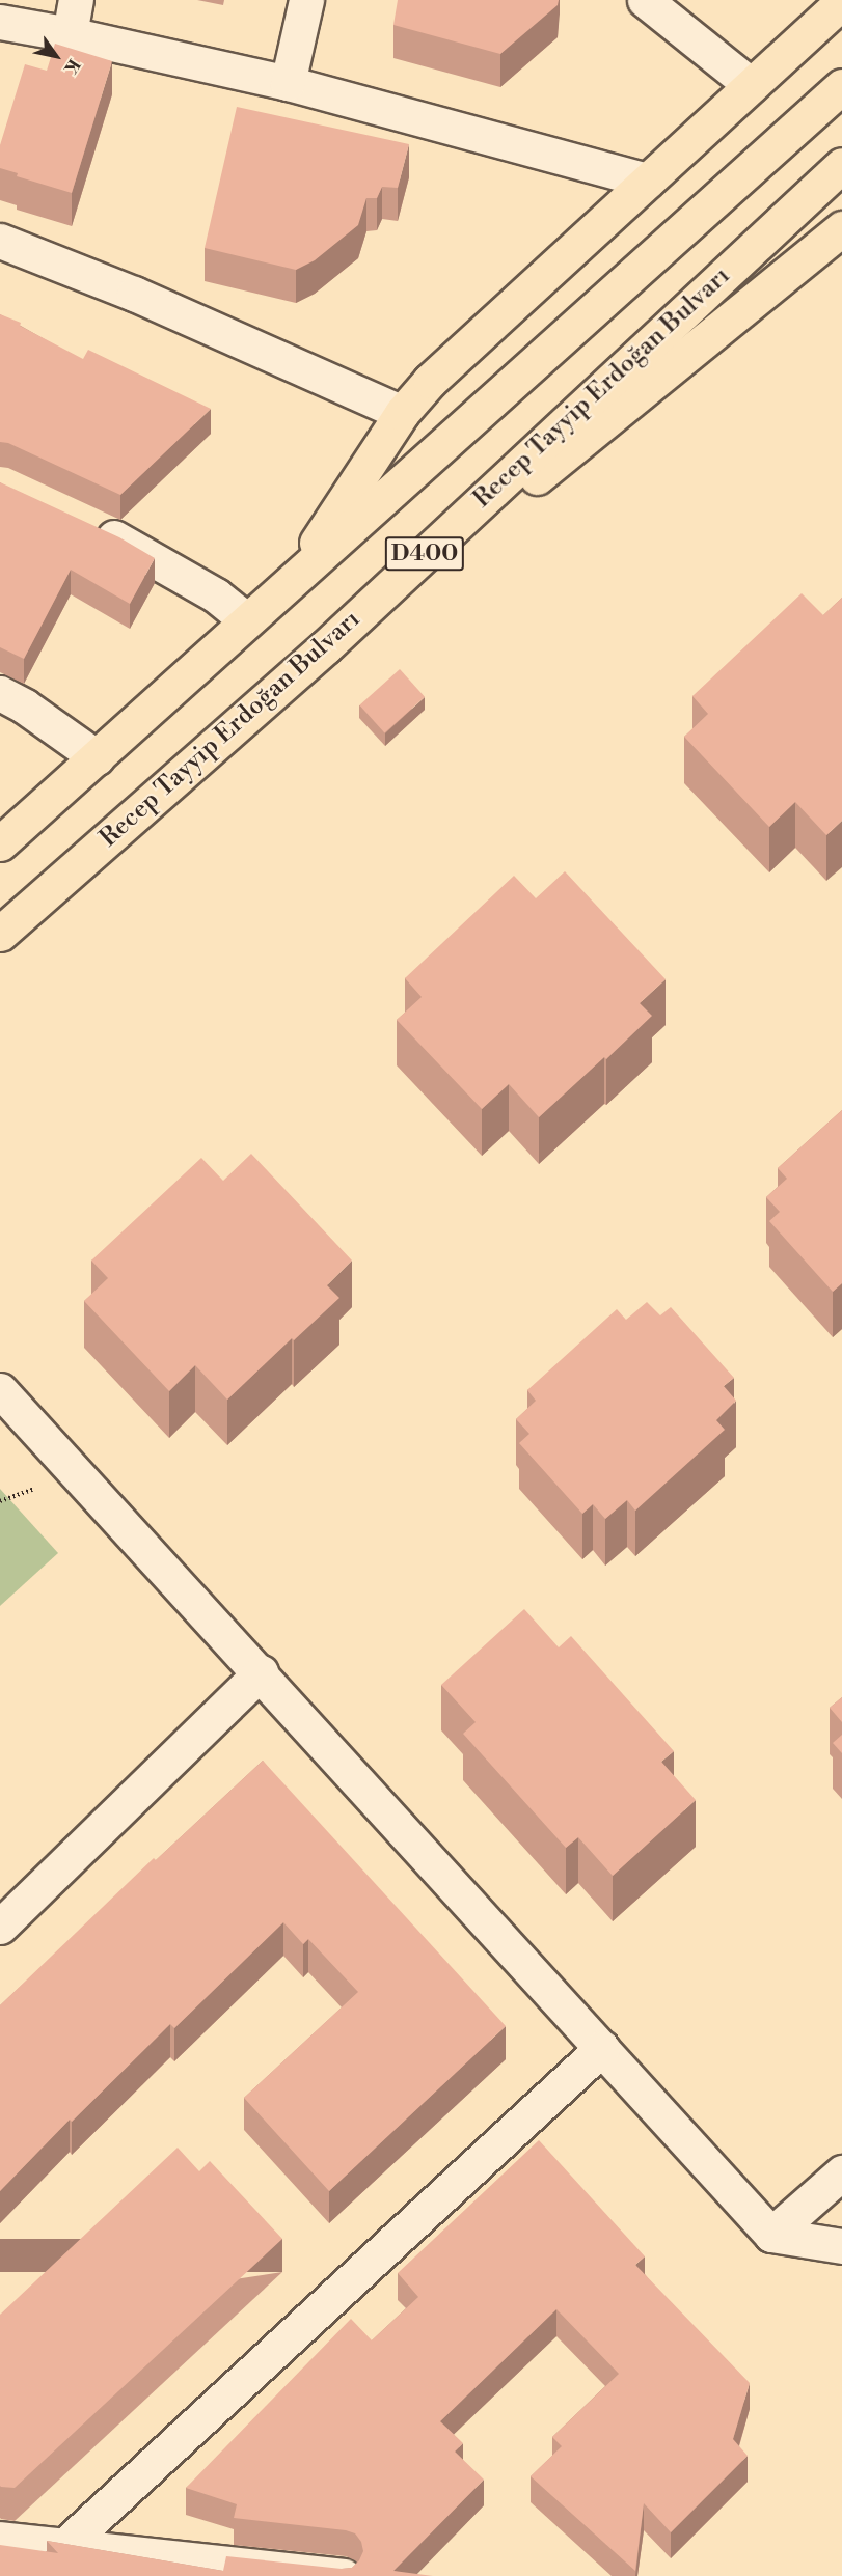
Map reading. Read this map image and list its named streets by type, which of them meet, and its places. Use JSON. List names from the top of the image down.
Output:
{
  "streets": {
    "highway": ["Recep Tayyip Erdoğan Bulvarı", "D400"]
  },
  "north": "bottom right"
}
